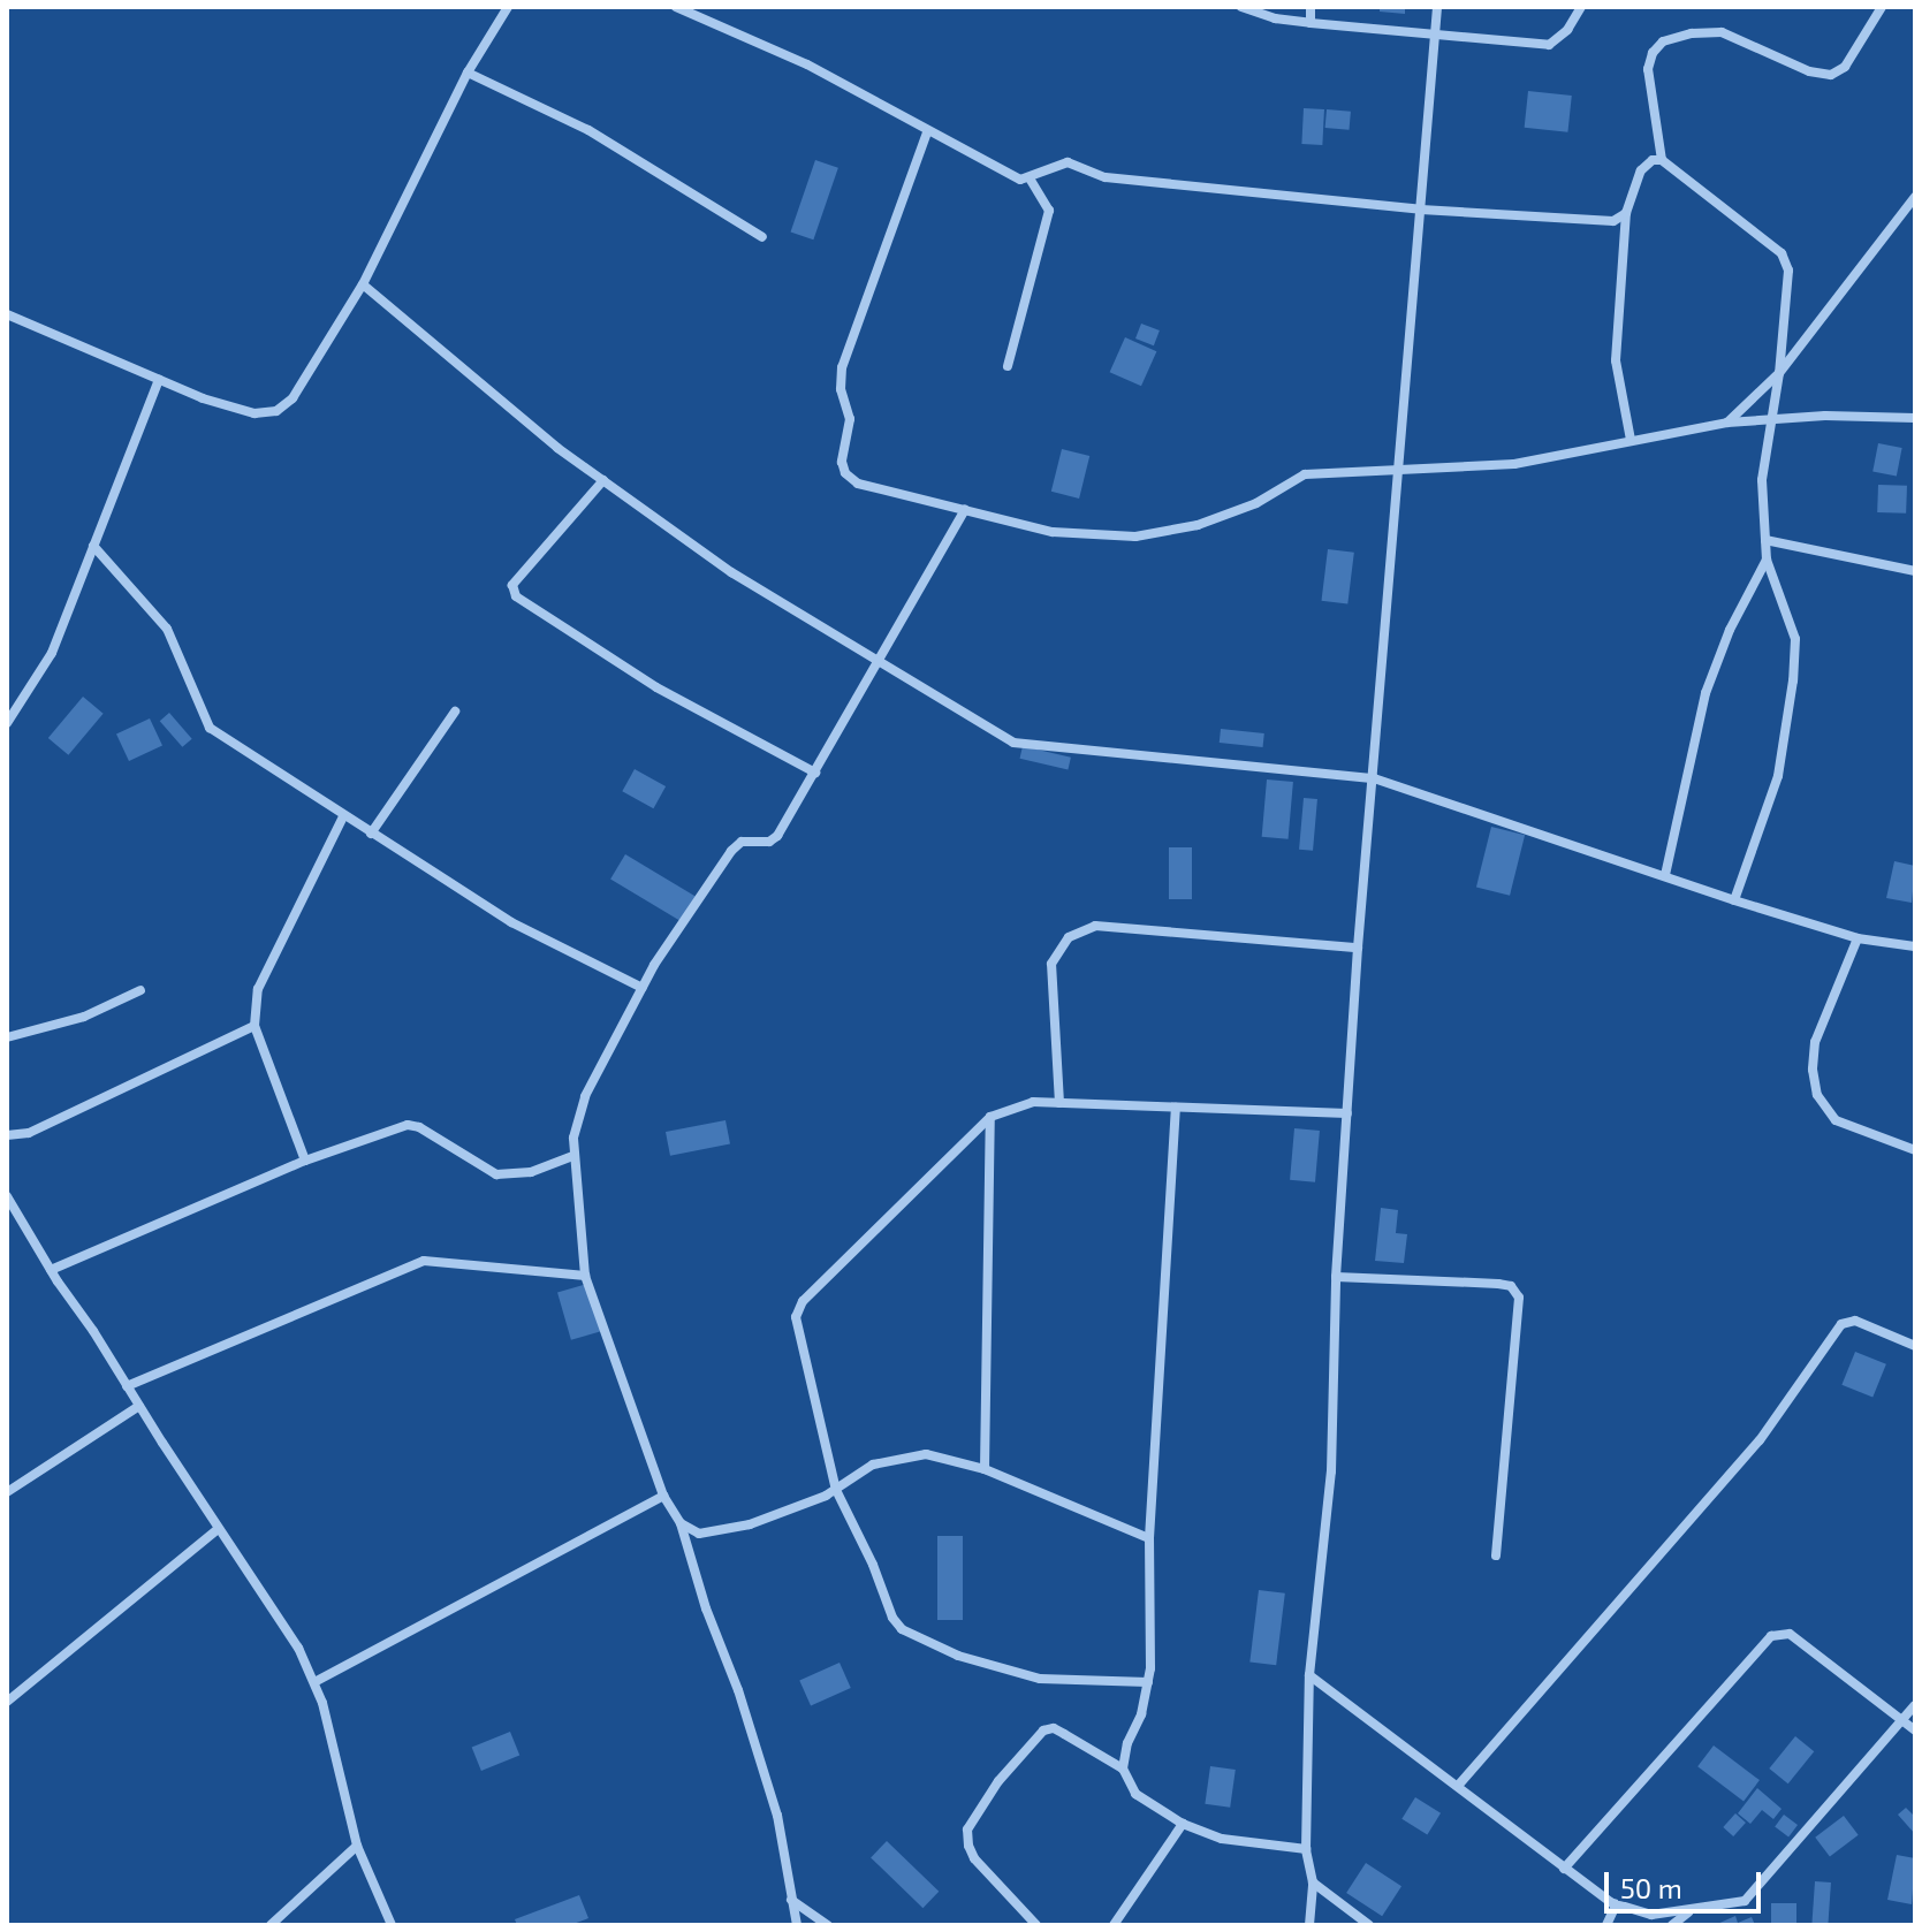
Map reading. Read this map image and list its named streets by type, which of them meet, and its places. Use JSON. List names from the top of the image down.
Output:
{
  "scale_bar": "50 m"
}
